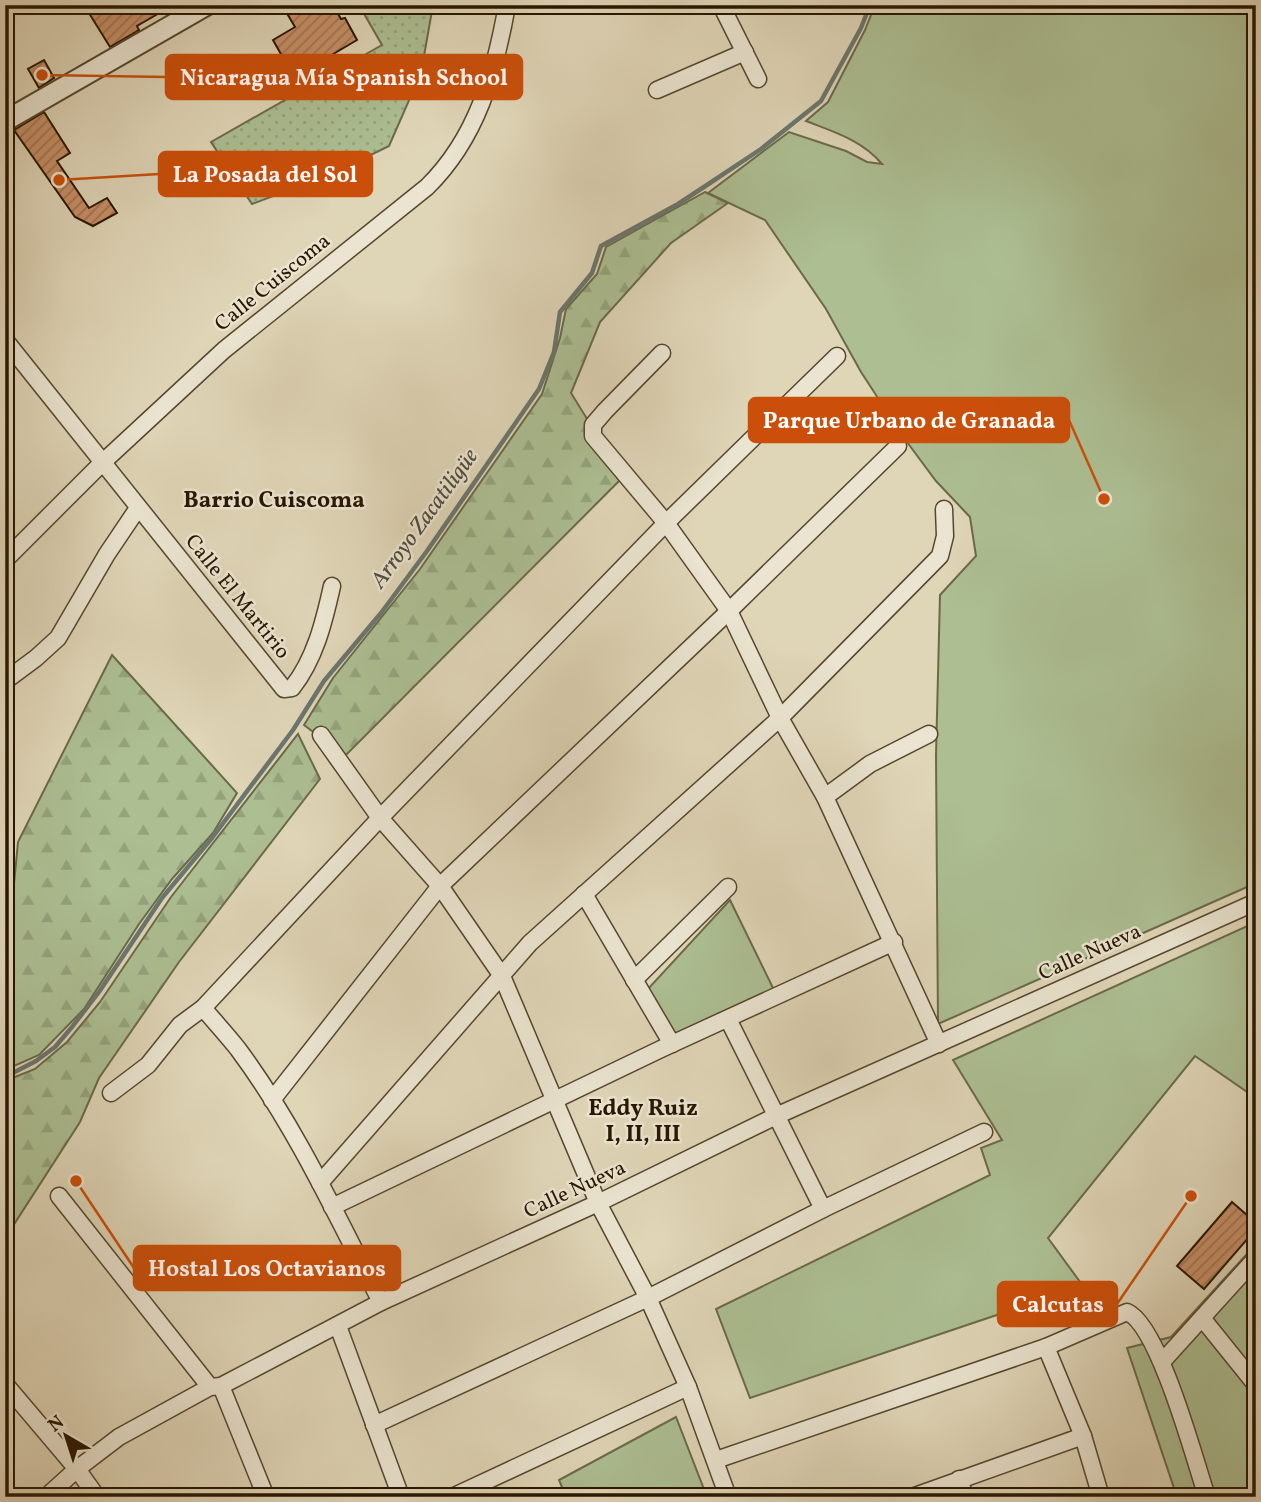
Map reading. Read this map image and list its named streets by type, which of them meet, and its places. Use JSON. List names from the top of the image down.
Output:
{
  "streets": {
    "street": ["Calle Cuiscoma", "Calle El Martirio", "Calle Nueva"]
  },
  "crossings": [
    ["Calle Cuiscoma", "Calle El Martirio"]
  ],
  "districts": ["Barrio Cuiscoma", "Eddy Ruiz I, II, III"],
  "water": ["Arroyo Zacatiligüe"],
  "places": [
    "Nicaragua Mía Spanish School",
    "La Posada del Sol",
    "Parque Urbano de Granada",
    "Hostal Los Octavianos",
    "Calcutas"
  ],
  "north": "top left"
}
